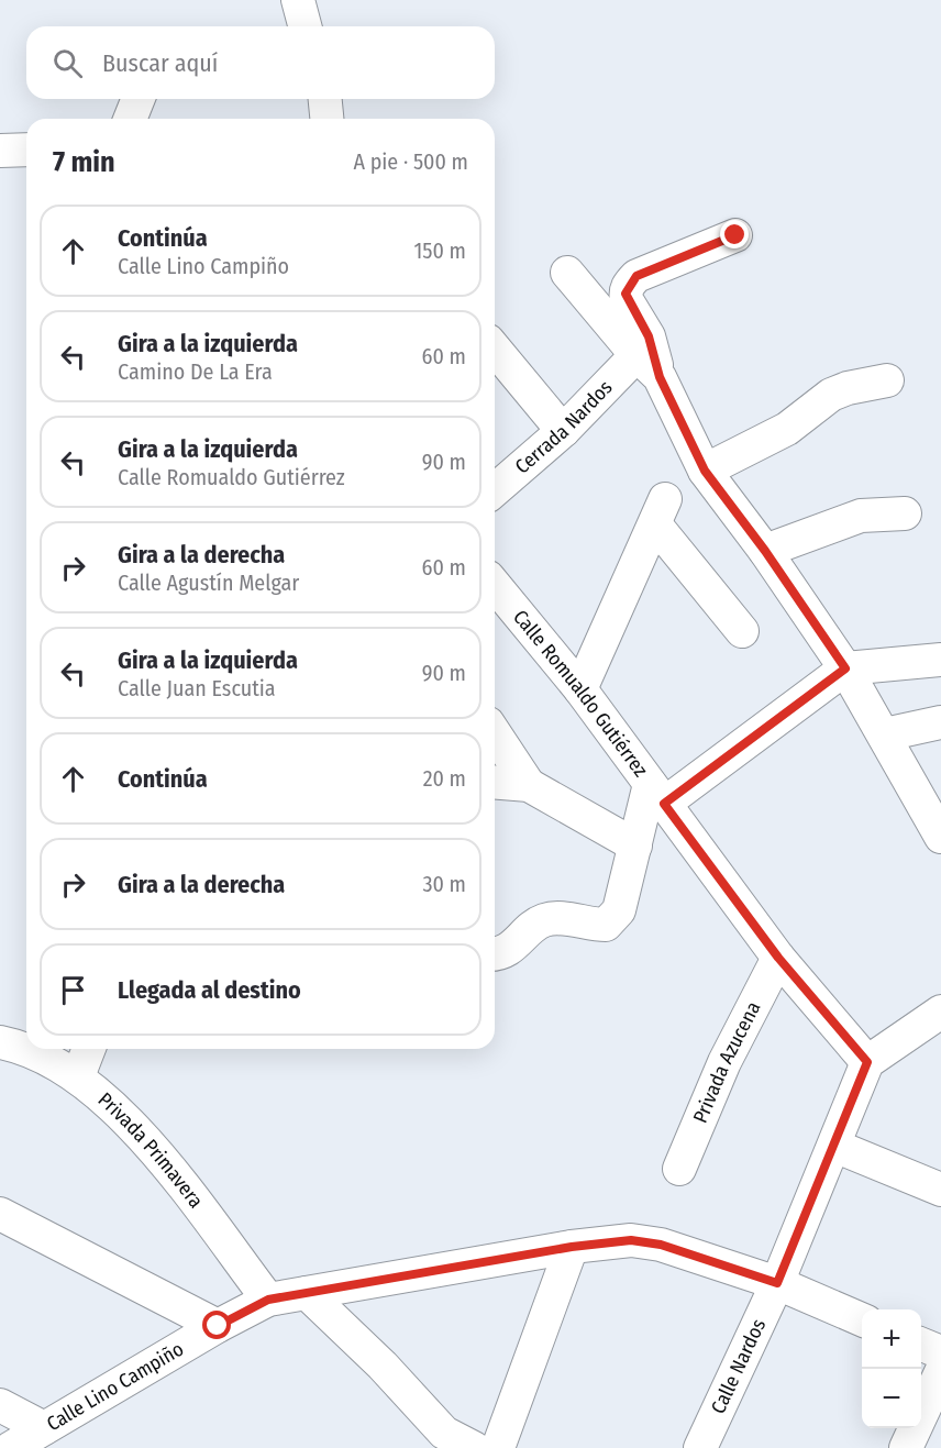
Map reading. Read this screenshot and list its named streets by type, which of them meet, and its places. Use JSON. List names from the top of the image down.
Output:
{
  "streets": {
    "street": [
      "Cerrada Nardos",
      "Calle Romualdo Gutiérrez",
      "Privada Azucena",
      "Privada Primavera",
      "Calle Nardos",
      "Calle Lino Campiño"
    ]
  },
  "crossings": [
    ["Calle Romualdo Gutiérrez", "Privada Azucena"],
    ["Calle Romualdo Gutiérrez", "Calle Nardos"],
    ["Privada Primavera", "Calle Lino Campiño"],
    ["Calle Nardos", "Calle Lino Campiño"]
  ],
  "page": {
    "search": "Buscar aquí",
    "heading": ["7 min", "A pie · 500 m"],
    "list": [
      ["Continúa", "Calle Lino Campiño", "150 m"],
      ["Gira a la izquierda", "Camino De La Era", "60 m"],
      ["Gira a la izquierda", "Calle Romualdo Gutiérrez", "90 m"],
      ["Gira a la derecha", "Calle Agustín Melgar", "60 m"],
      ["Gira a la izquierda", "Calle Juan Escutia", "90 m"],
      ["Continúa", "20 m"],
      ["Gira a la derecha", "30 m"],
      "Llegada al destino"
    ],
    "map_buttons": ["+", "−"]
  }
}
